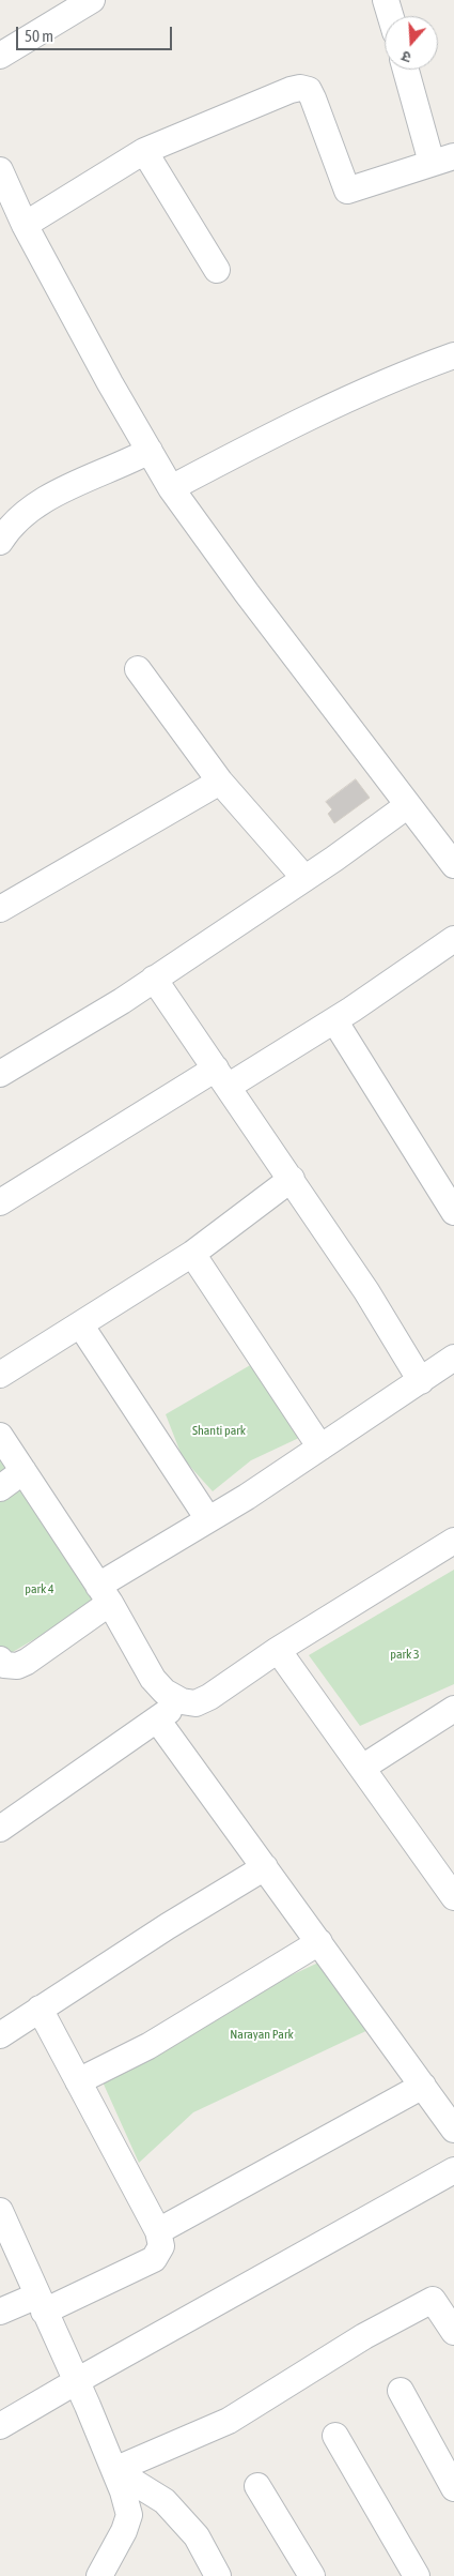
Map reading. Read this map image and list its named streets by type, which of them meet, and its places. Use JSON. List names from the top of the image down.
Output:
{
  "parks": [
    "Shanti park",
    "park 4",
    "park 3",
    "Narayan Park"
  ],
  "scale_bar": "50 m",
  "north": "bottom"
}
